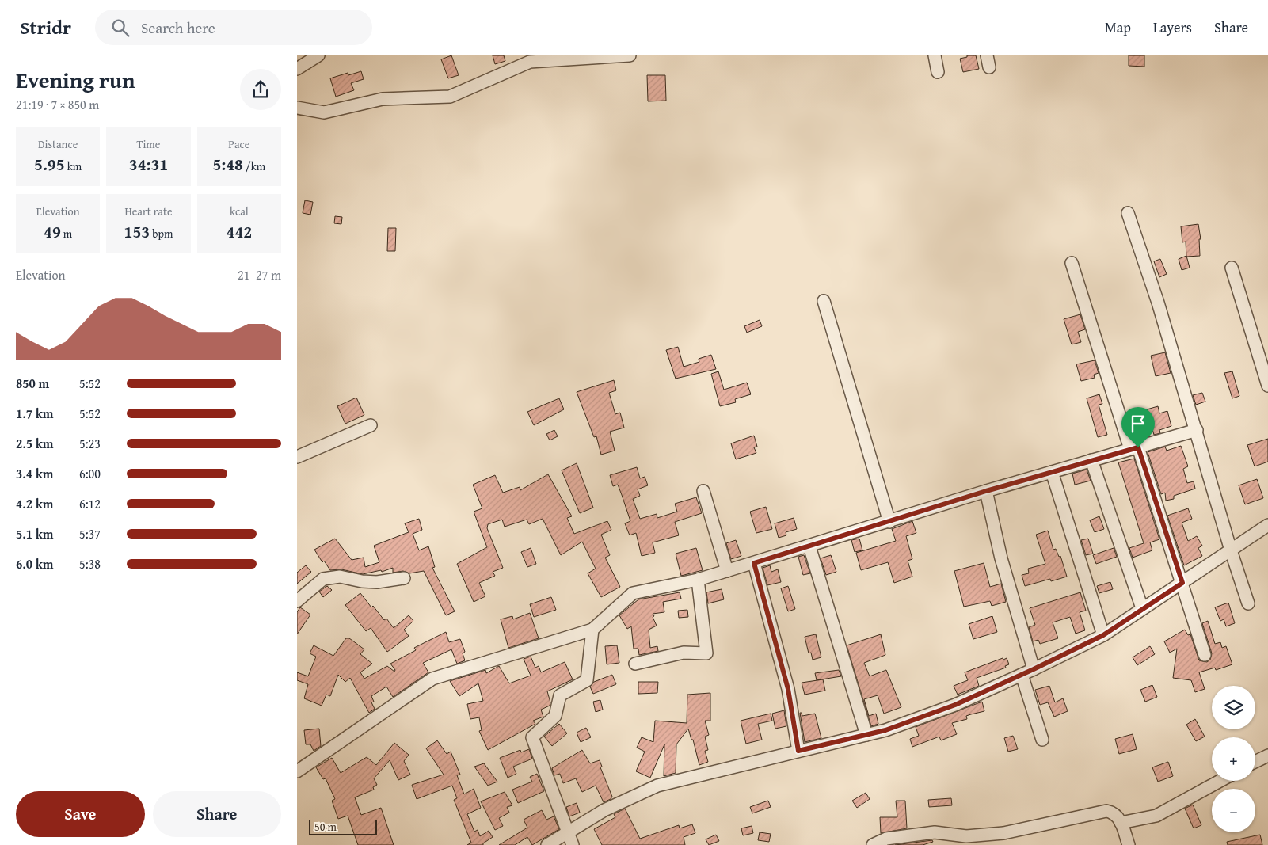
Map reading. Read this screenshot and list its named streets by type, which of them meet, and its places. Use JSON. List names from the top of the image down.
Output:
{
  "scale_bar": "50 m",
  "page": {
    "header": "Stridr",
    "search": "Search here",
    "nav": ["Map", "Layers", "Share"],
    "heading": ["Evening run", "21:19 · 7 × 850 m"],
    "stats": [
      ["Distance", "5.95 km"],
      ["Time", "34:31"],
      ["Pace", "5:48 /km"],
      ["Elevation", "49 m"],
      ["Heart rate", "153 bpm"],
      ["kcal", "442"]
    ],
    "chart": ["Elevation", "21–27 m"],
    "list": [
      {
        "name": "850 m",
        "note": "5:52"
      },
      {
        "name": "1.7 km",
        "note": "5:52"
      },
      {
        "name": "2.5 km",
        "note": "5:23"
      },
      {
        "name": "3.4 km",
        "note": "6:00"
      },
      {
        "name": "4.2 km",
        "note": "6:12"
      },
      {
        "name": "5.1 km",
        "note": "5:37"
      },
      {
        "name": "6.0 km",
        "note": "5:38"
      }
    ],
    "map_buttons": ["+", "−"],
    "buttons": ["Save", "Share"],
    "scale": "50 m"
  }
}
